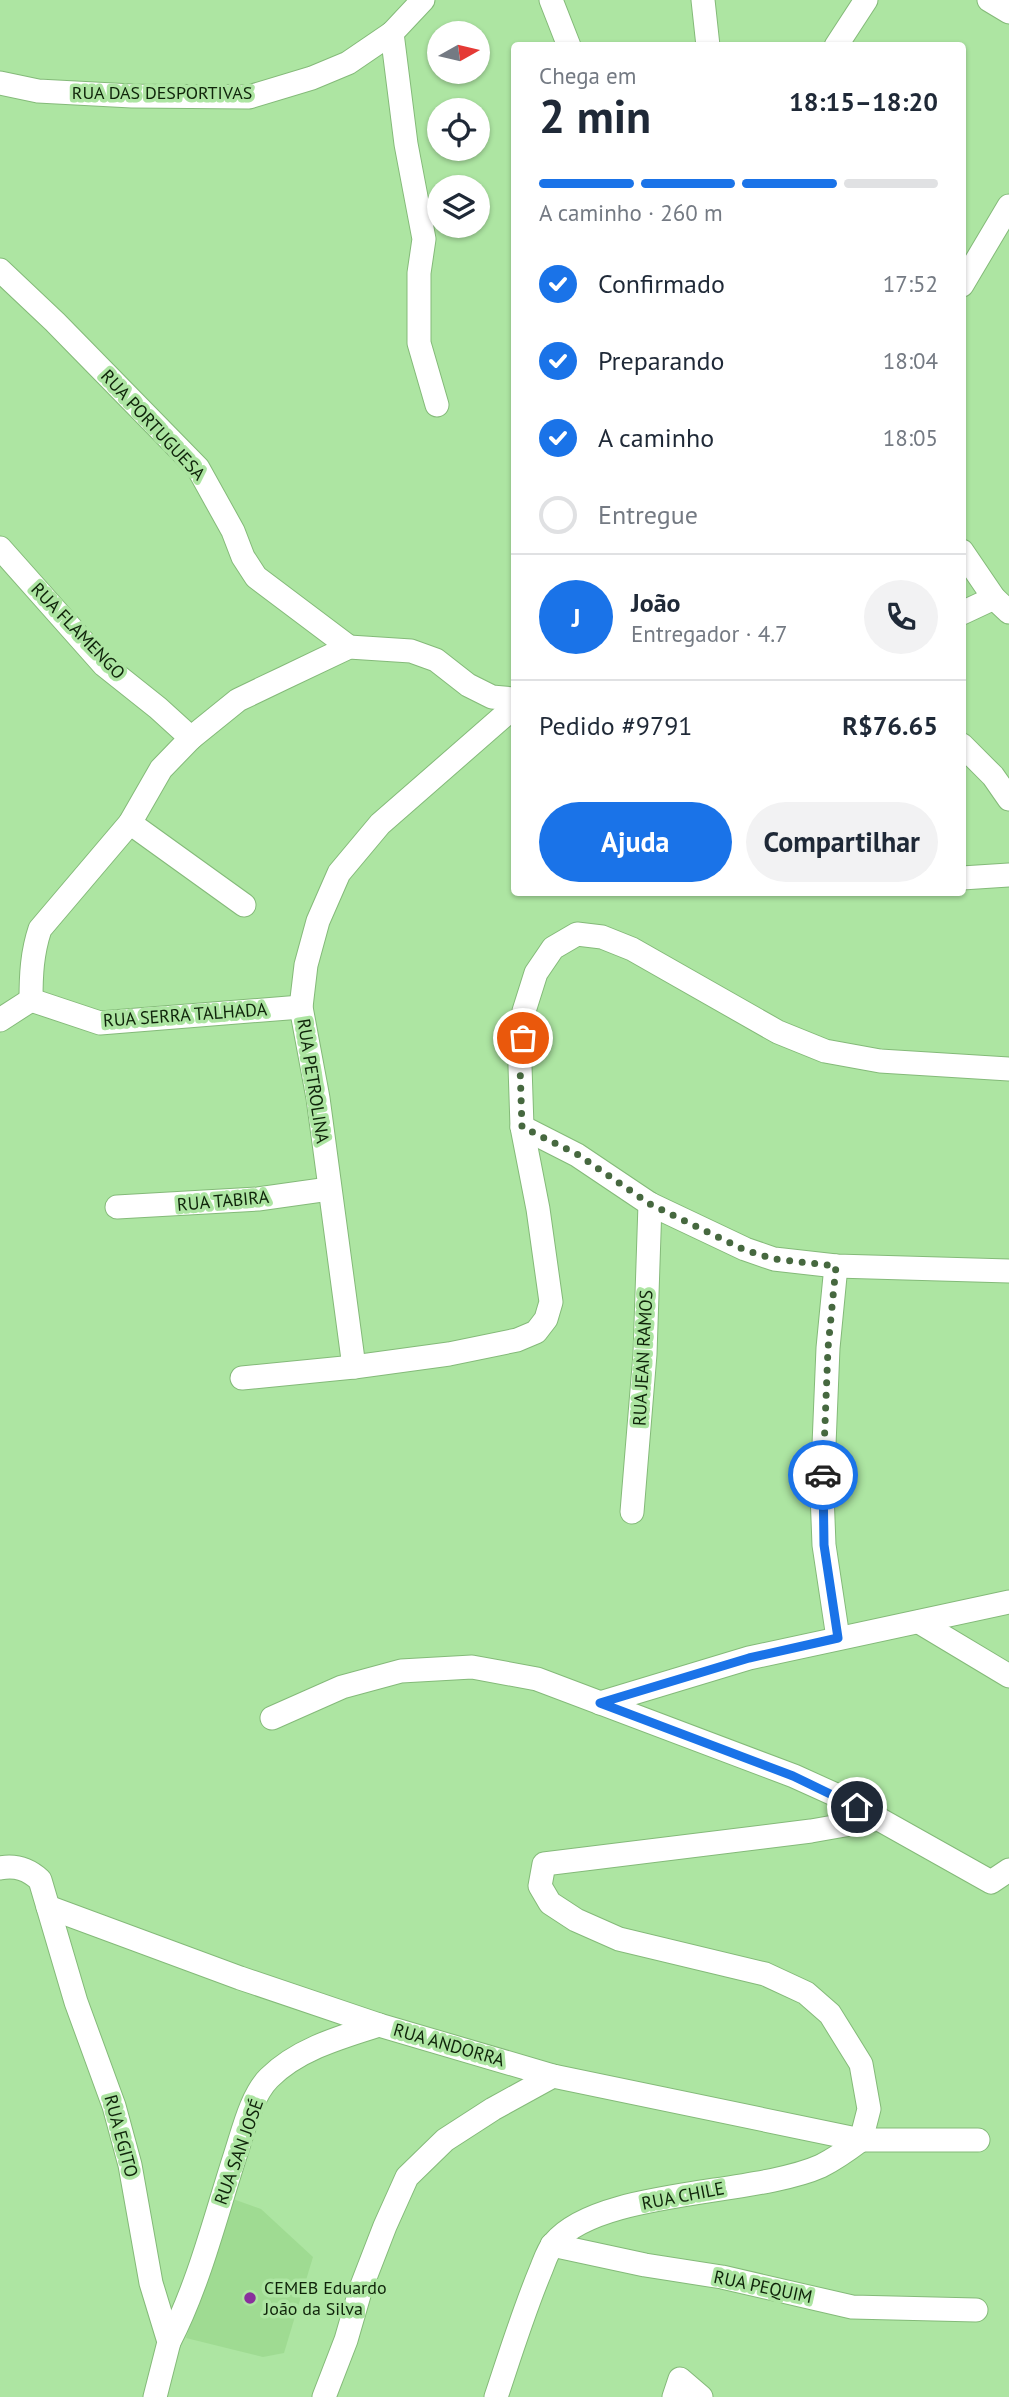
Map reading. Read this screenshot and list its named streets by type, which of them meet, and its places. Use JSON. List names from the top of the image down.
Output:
{
  "streets": {
    "street": [
      "RUA DAS DESPORTIVAS",
      "RUA PORTUGUESA",
      "RUA FLAMENGO",
      "RUA SERRA TALHADA",
      "RUA PETROLINA",
      "RUA TABIRA",
      "RUA JEAN RAMOS",
      "RUA ANDORRA",
      "RUA EGITO",
      "RUA SAN JOSÉ",
      "RUA CHILE",
      "RUA PEQUIM"
    ]
  },
  "crossings": [
    ["RUA SERRA TALHADA", "RUA PETROLINA"],
    ["RUA PETROLINA", "RUA TABIRA"],
    ["RUA ANDORRA", "RUA EGITO"],
    ["RUA ANDORRA", "RUA SAN JOSÉ"],
    ["RUA ANDORRA", "RUA CHILE"],
    ["RUA EGITO", "RUA SAN JOSÉ"],
    ["RUA CHILE", "RUA PEQUIM"]
  ],
  "places": ["CEMEB Eduardo João da Silva"],
  "north": "right",
  "page": {
    "heading": ["2 min", "Chega em", "18:15–18:20"],
    "panel": [
      "João",
      "Entregador · 4.7",
      "Pedido #9791",
      "R$76.65"
    ],
    "bar": "A caminho · 260 m",
    "list": [
      ["Confirmado", "17:52"],
      ["Preparando", "18:04"],
      ["A caminho", "18:05"],
      "Entregue"
    ],
    "round": "J",
    "buttons": ["Ajuda", "Compartilhar"]
  }
}
